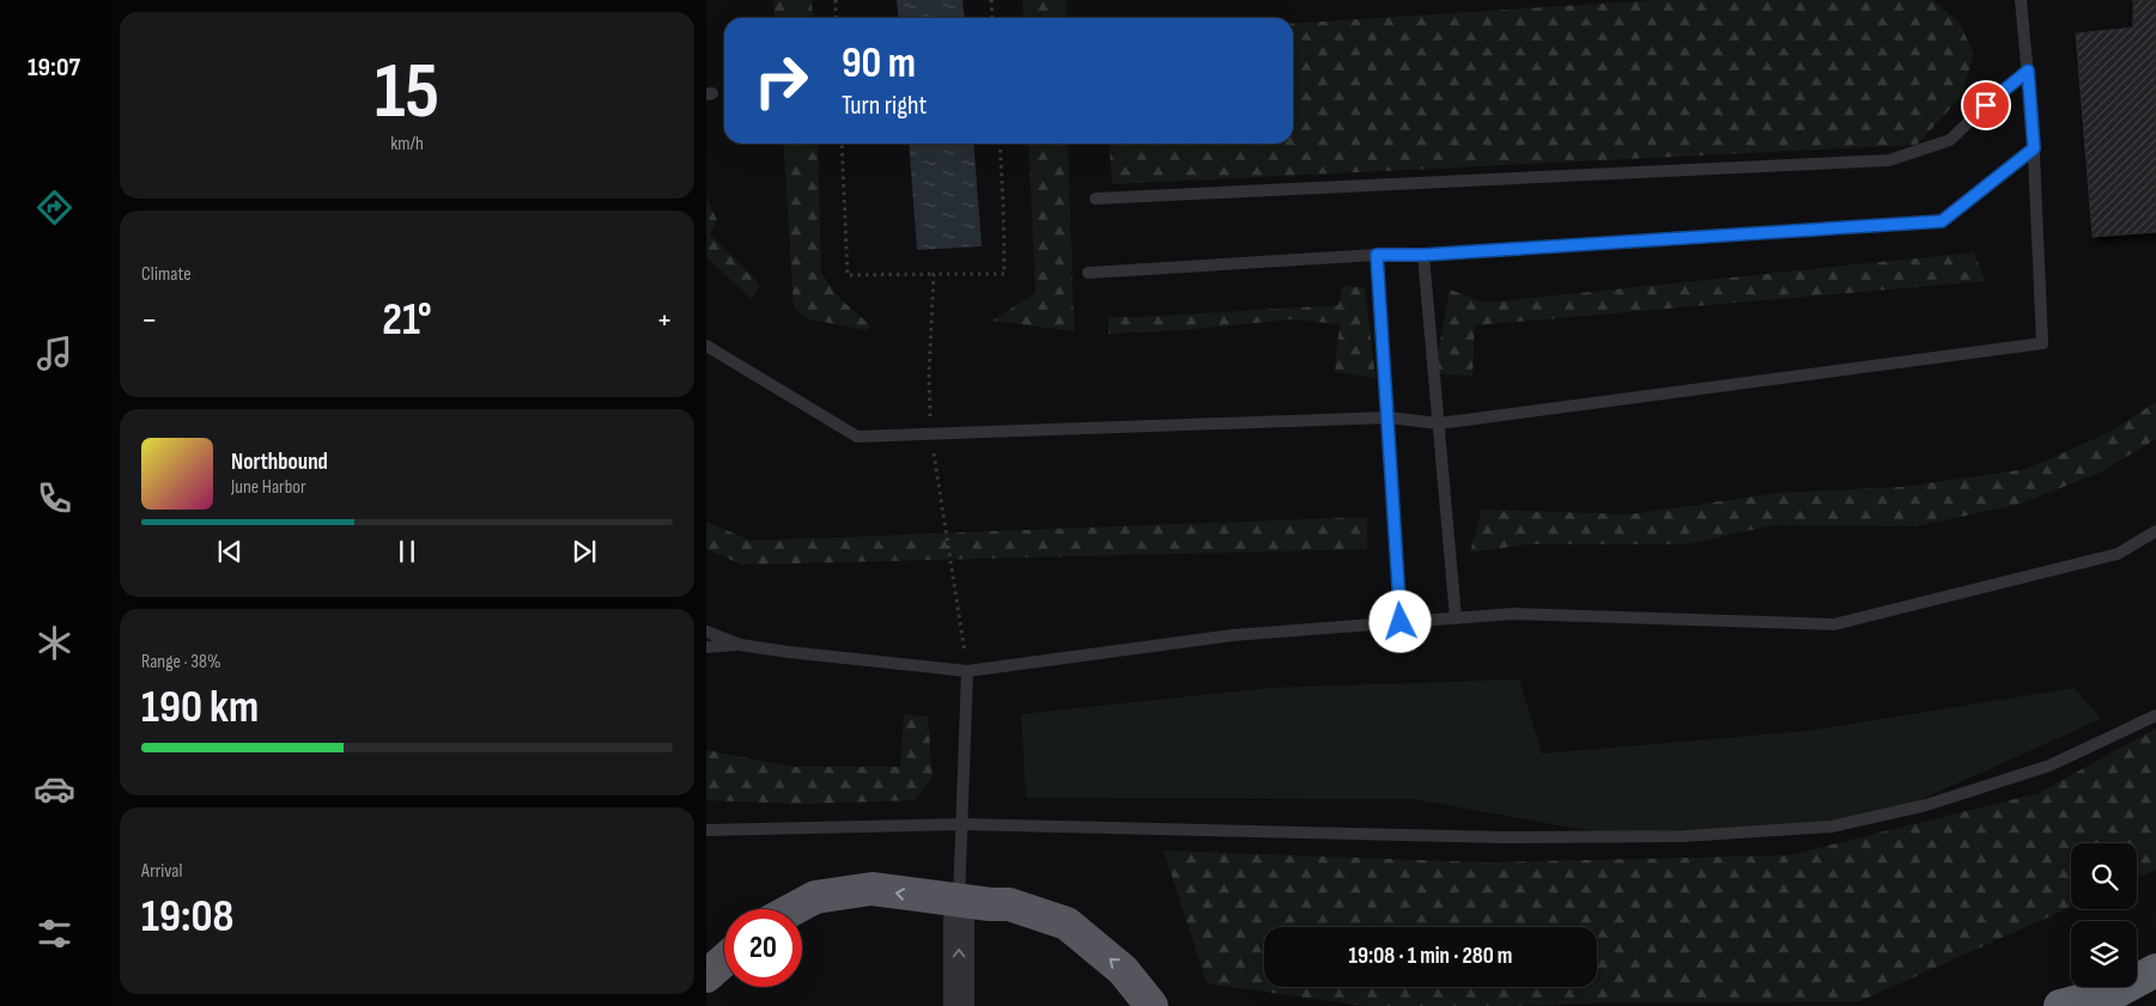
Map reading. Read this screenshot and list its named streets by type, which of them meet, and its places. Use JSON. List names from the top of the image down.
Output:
{
  "page": {
    "tabs": "19:07",
    "tile": [
      ["15", "km/h"],
      "Climate",
      ["Range · 38%", "190 km"],
      ["Arrival", "19:08"]
    ],
    "turn": ["90 m", "Turn right"],
    "heat": ["−", "21°", "+"],
    "song": ["Northbound", "June Harbor"],
    "limit": "20",
    "trip": "19:08 · 1 min · 280 m"
  }
}
